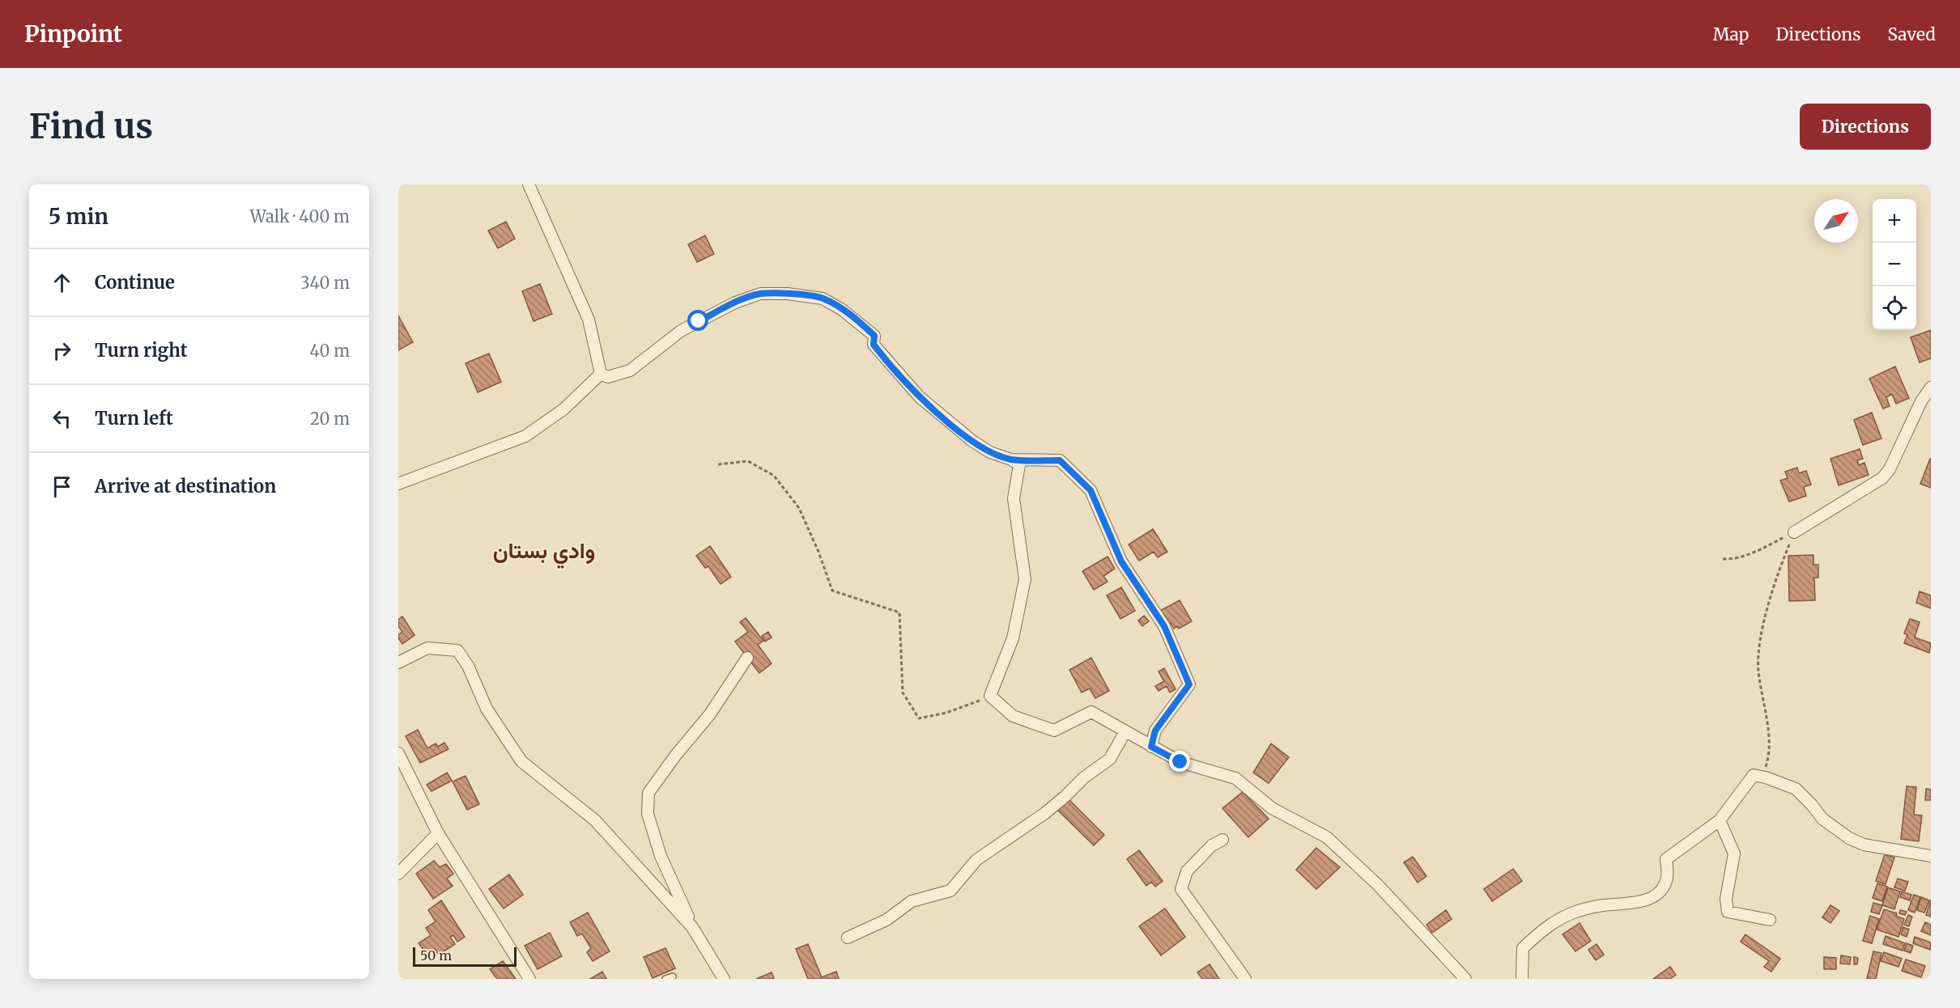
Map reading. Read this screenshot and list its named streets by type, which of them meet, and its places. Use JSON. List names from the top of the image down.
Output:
{
  "districts": ["وادي بستان"],
  "scale_bar": "50 m",
  "north": "top right",
  "page": {
    "header": "Pinpoint",
    "nav": ["Map", "Directions", "Saved"],
    "buttons": "Directions",
    "title": "Find us",
    "heading": ["5 min", "Walk · 400 m"],
    "map_buttons": ["+", "−"],
    "list": [
      ["Continue", "340 m"],
      ["Turn right", "40 m"],
      ["Turn left", "20 m"],
      "Arrive at destination"
    ],
    "scale": "50 m"
  }
}
